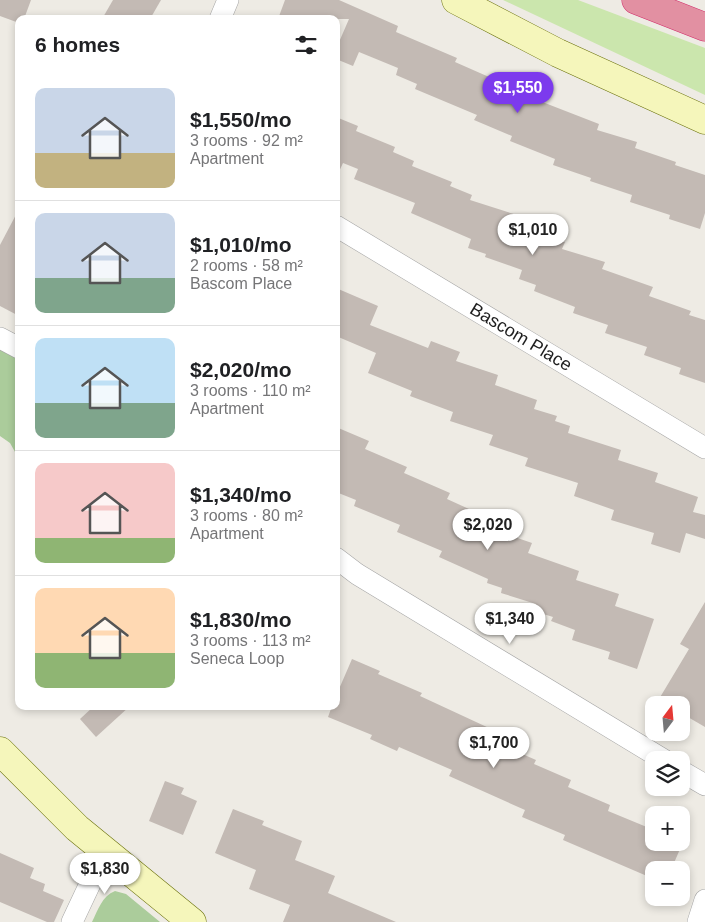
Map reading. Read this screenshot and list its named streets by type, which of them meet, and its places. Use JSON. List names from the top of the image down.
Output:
{
  "streets": {
    "street": ["Bascom Place"]
  },
  "north": "top",
  "page": {
    "heading": "6 homes",
    "price": [
      "$1,550",
      "$1,010",
      "$2,020",
      "$1,340",
      "$1,700",
      "$1,830"
    ],
    "list": [
      {
        "name": "$1,550/mo",
        "note": "3 rooms · 92 m² · Apartment"
      },
      {
        "name": "$1,010/mo",
        "note": "2 rooms · 58 m² · Bascom Place"
      },
      {
        "name": "$2,020/mo",
        "note": "3 rooms · 110 m² · Apartment"
      },
      {
        "name": "$1,340/mo",
        "note": "3 rooms · 80 m² · Apartment"
      },
      {
        "name": "$1,830/mo",
        "note": "3 rooms · 113 m² · Seneca Loop"
      }
    ],
    "map_buttons": ["+", "−"]
  }
}
